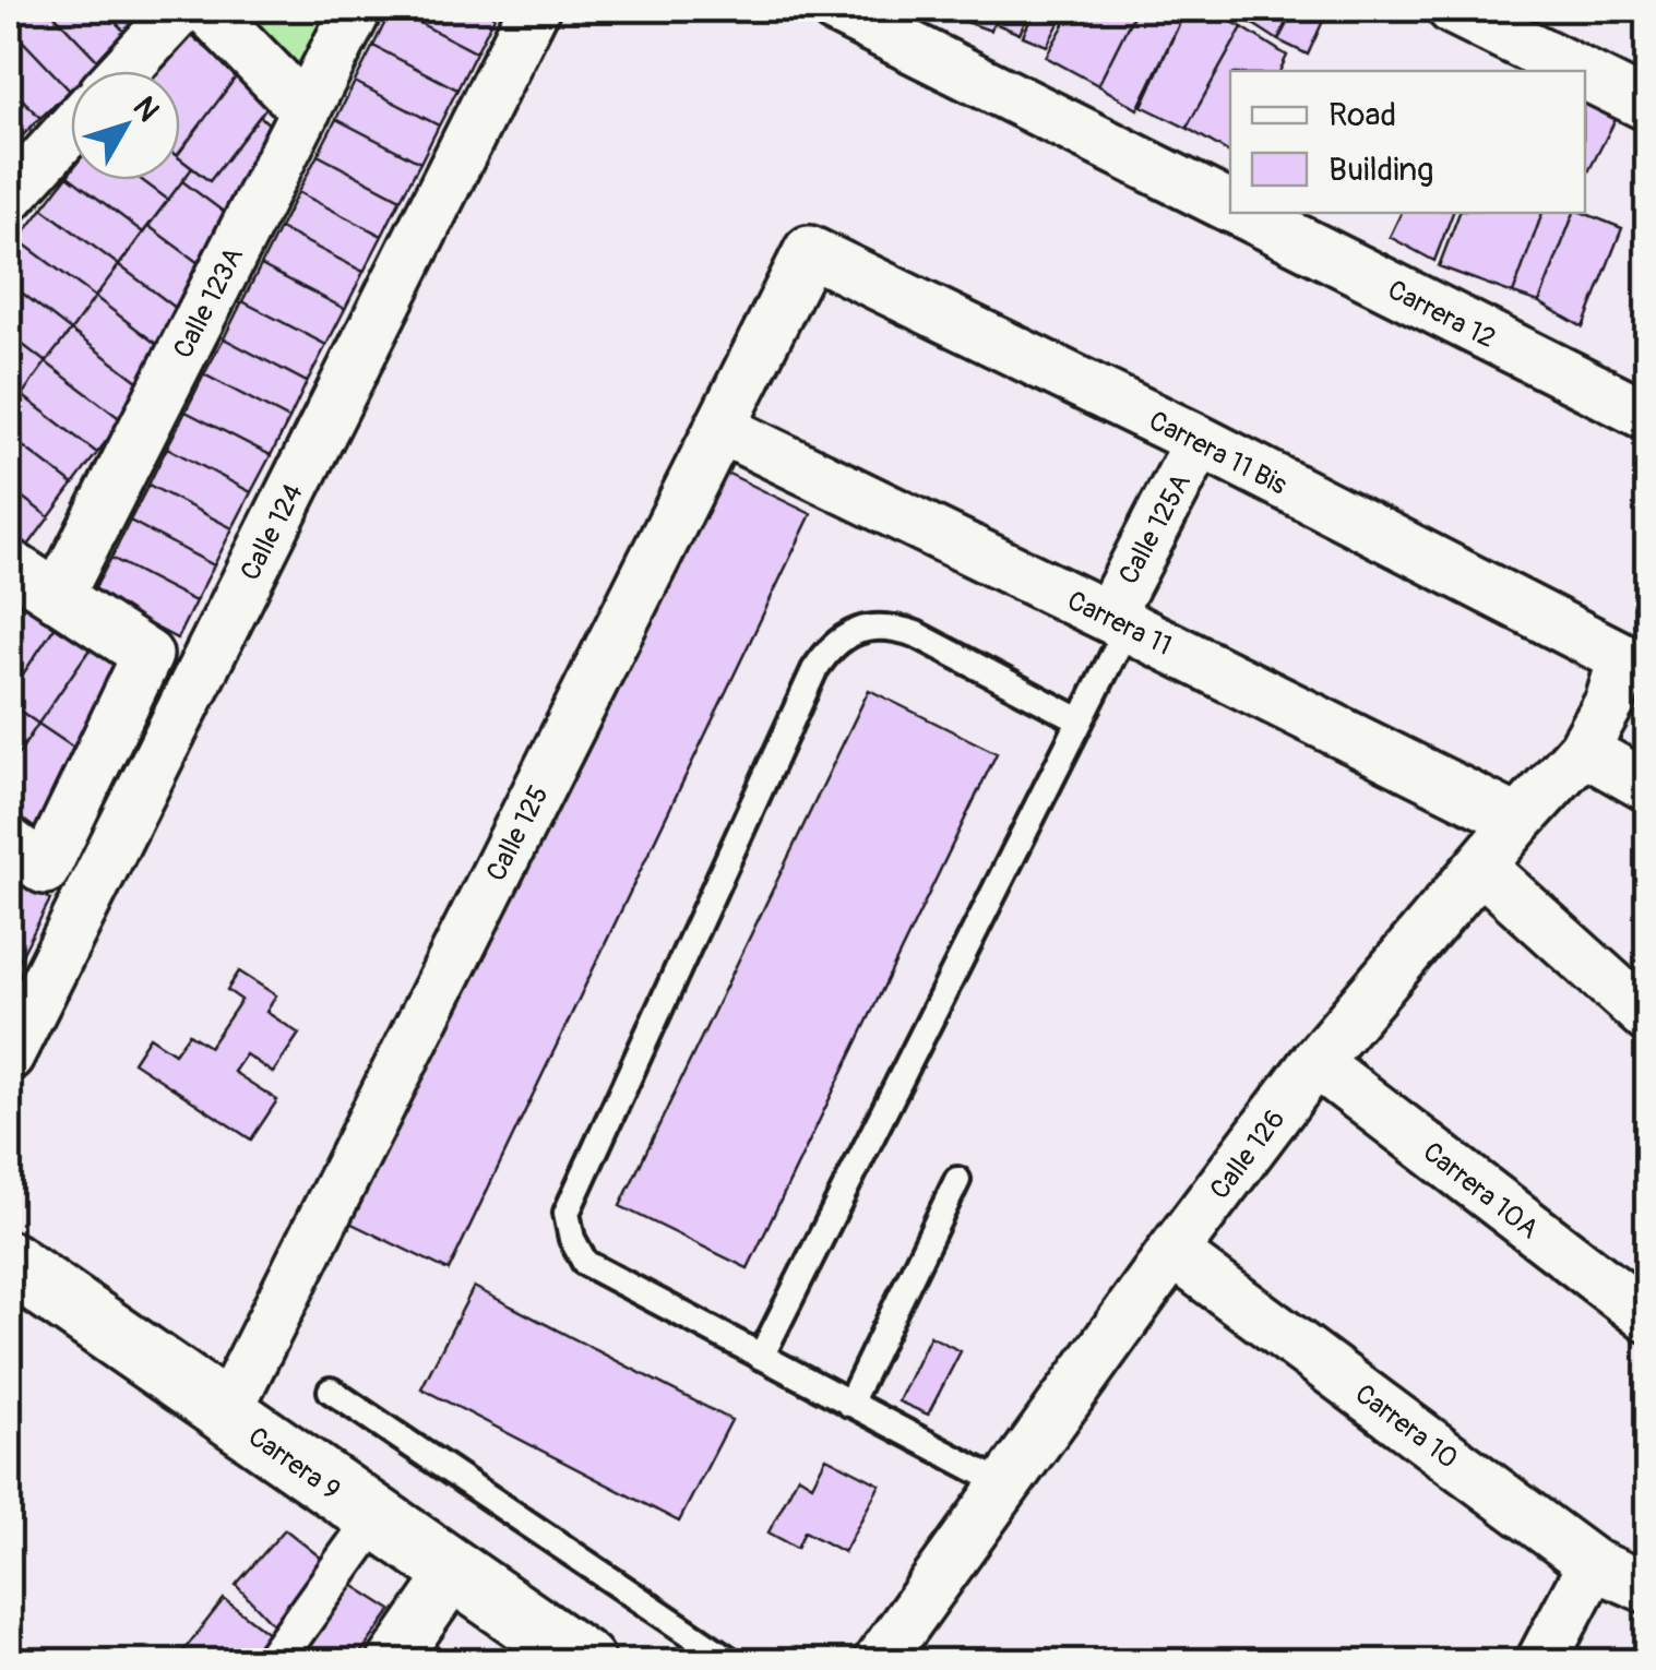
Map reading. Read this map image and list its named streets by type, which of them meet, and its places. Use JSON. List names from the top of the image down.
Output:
{
  "streets": {
    "street": [
      "Calle 123A",
      "Carrera 12",
      "Carrera 11 Bis",
      "Calle 125A",
      "Calle 124",
      "Carrera 11",
      "Calle 125",
      "Calle 126",
      "Carrera 10A",
      "Carrera 10",
      "Carrera 9"
    ]
  },
  "crossings": [
    ["Carrera 11 Bis", "Calle 125A"],
    ["Carrera 11 Bis", "Calle 125"],
    ["Carrera 11 Bis", "Calle 126"],
    ["Calle 125A", "Carrera 11"],
    ["Carrera 11", "Calle 125"],
    ["Carrera 11", "Calle 126"],
    ["Calle 125", "Carrera 9"],
    ["Calle 126", "Carrera 10A"],
    ["Calle 126", "Carrera 10"]
  ],
  "legend": ["Road", "Building"],
  "north": "top right"
}
